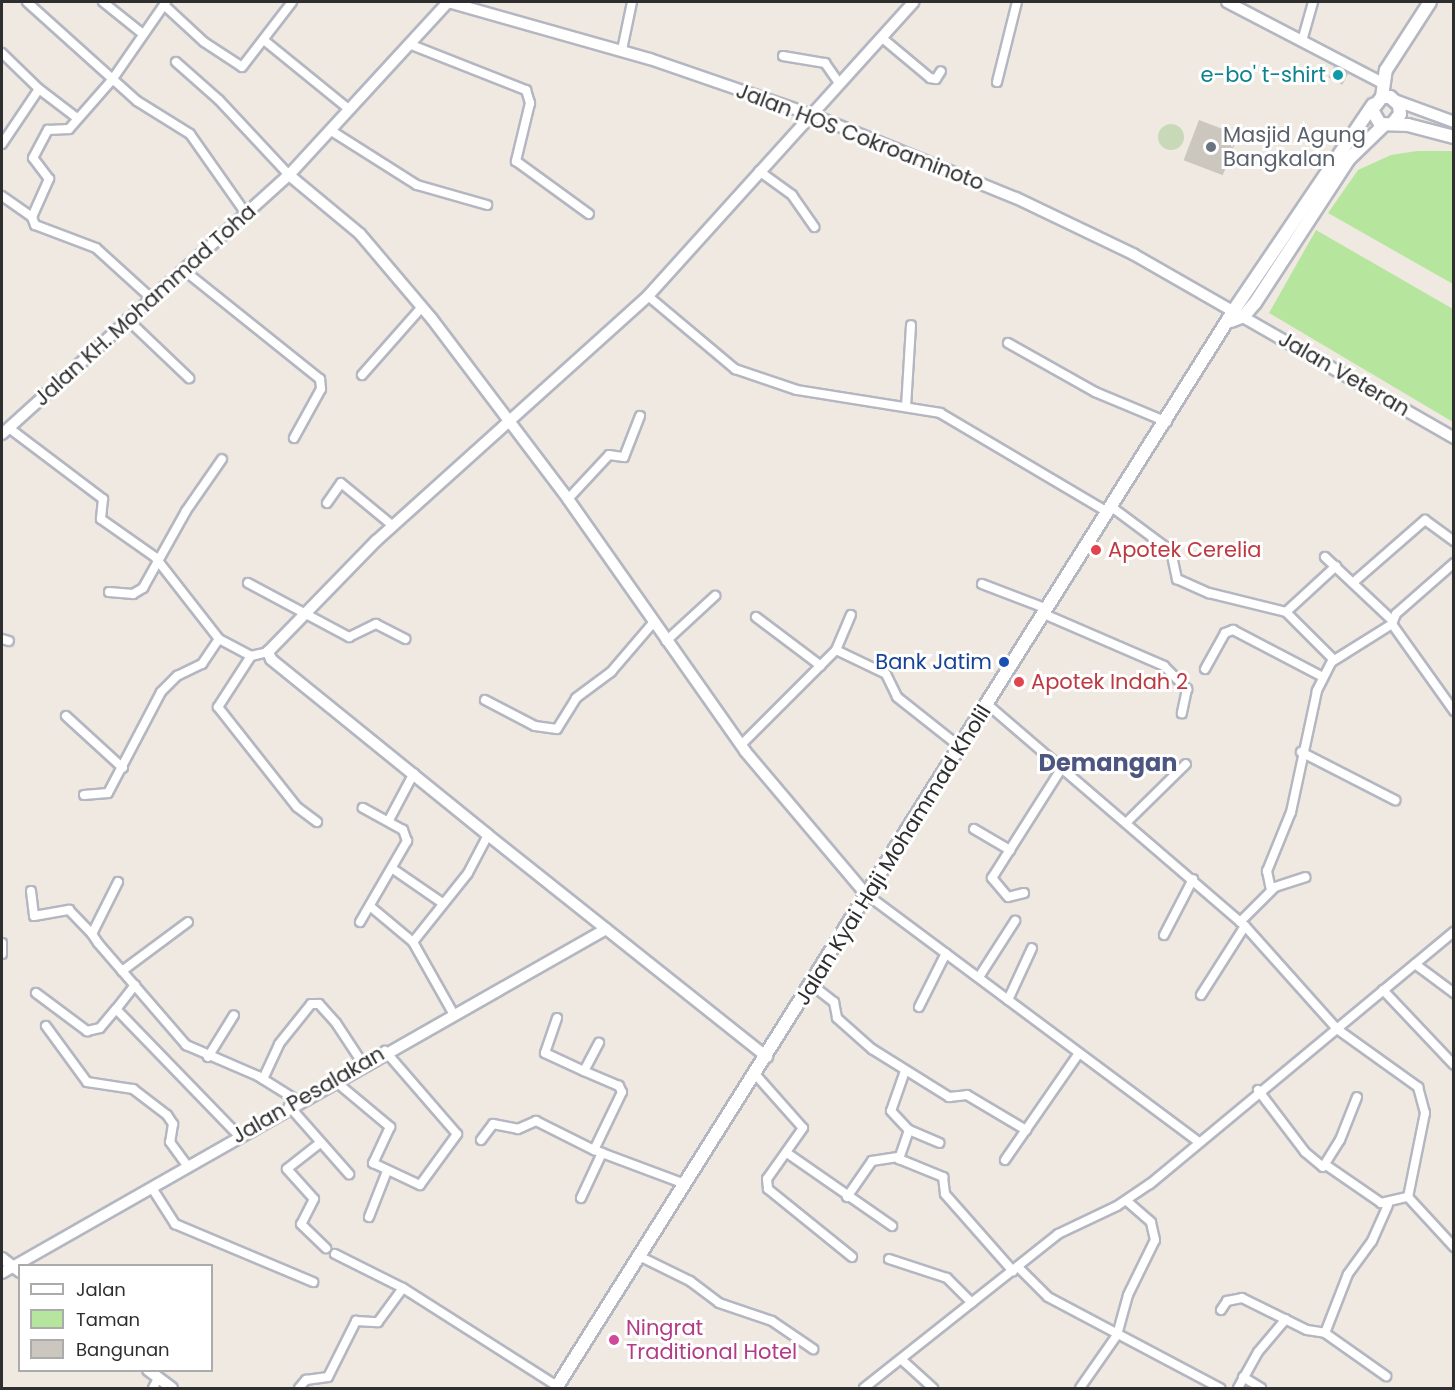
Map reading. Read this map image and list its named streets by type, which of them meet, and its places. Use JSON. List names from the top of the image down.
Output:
{
  "streets": {
    "main road": ["Jalan Kyai Haji Mohammad Kholil"],
    "street": [
      "Jalan HOS Cokroaminoto",
      "Jalan KH. Mohammad Toha",
      "Jalan Veteran",
      "Jalan Pesalakan"
    ]
  },
  "crossings": [
    ["Jalan HOS Cokroaminoto", "Jalan KH. Mohammad Toha"],
    ["Jalan HOS Cokroaminoto", "Jalan Veteran"],
    ["Jalan HOS Cokroaminoto", "Jalan Kyai Haji Mohammad Kholil"],
    ["Jalan Veteran", "Jalan Kyai Haji Mohammad Kholil"]
  ],
  "districts": ["Demangan"],
  "places": [
    "e-bo' t-shirt",
    "Masjid Agung Bangkalan",
    "Apotek Cerelia",
    "Bank Jatim",
    "Apotek Indah 2",
    "Ningrat Traditional Hotel"
  ],
  "legend": ["Jalan", "Taman", "Bangunan"]
}
